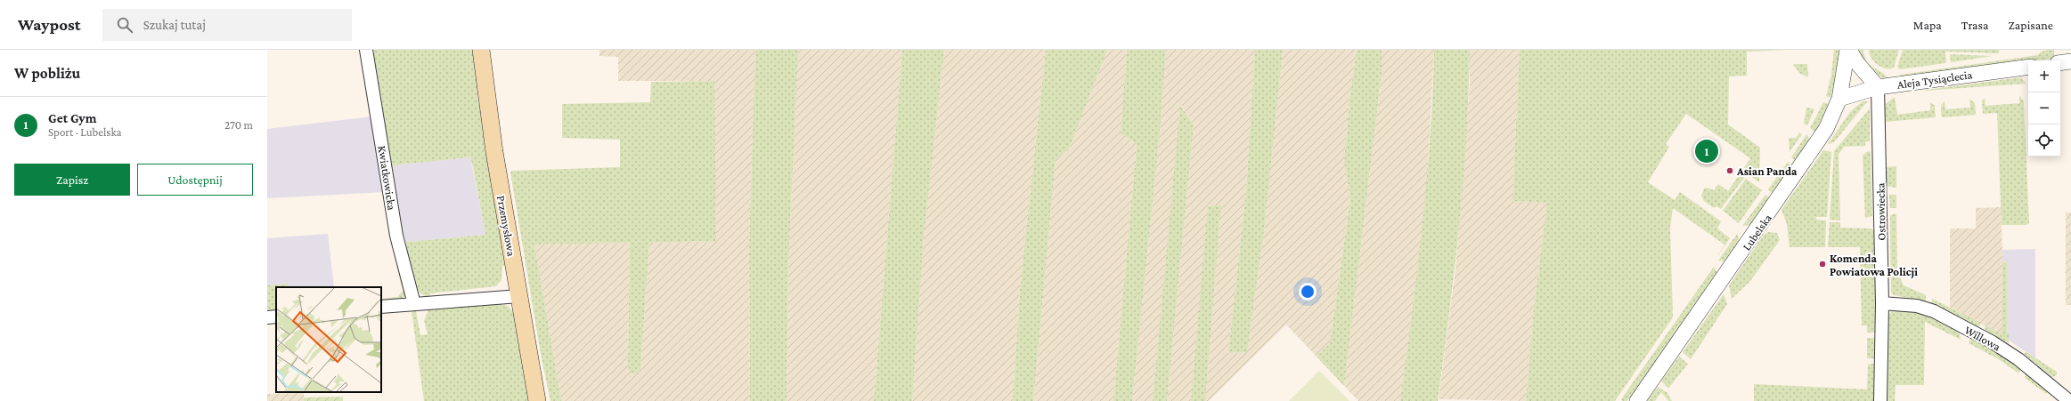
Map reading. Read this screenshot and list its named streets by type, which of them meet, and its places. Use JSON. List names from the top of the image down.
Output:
{
  "streets": {
    "main road": ["Przemysłowa"],
    "street": [
      "Aleja Tysiąclecia",
      "Kwiatkowicka",
      "Ostrowiecka",
      "Lubelska",
      "Willowa"
    ]
  },
  "crossings": [
    ["Aleja Tysiąclecia", "Ostrowiecka"],
    ["Aleja Tysiąclecia", "Lubelska"],
    ["Ostrowiecka", "Willowa"]
  ],
  "places": ["Asian Panda", "Komenda Powiatowa Policji"],
  "page": {
    "header": "Waypost",
    "search": "Szukaj tutaj",
    "nav": ["Mapa", "Trasa", "Zapisane"],
    "heading": "W pobliżu",
    "map_buttons": ["+", "−"],
    "list": [
      {
        "mark": "1",
        "name": "Get Gym",
        "note": "Sport · Lubelska",
        "value": "270 m"
      }
    ],
    "pins": "1",
    "buttons": ["Zapisz", "Udostępnij"]
  }
}
